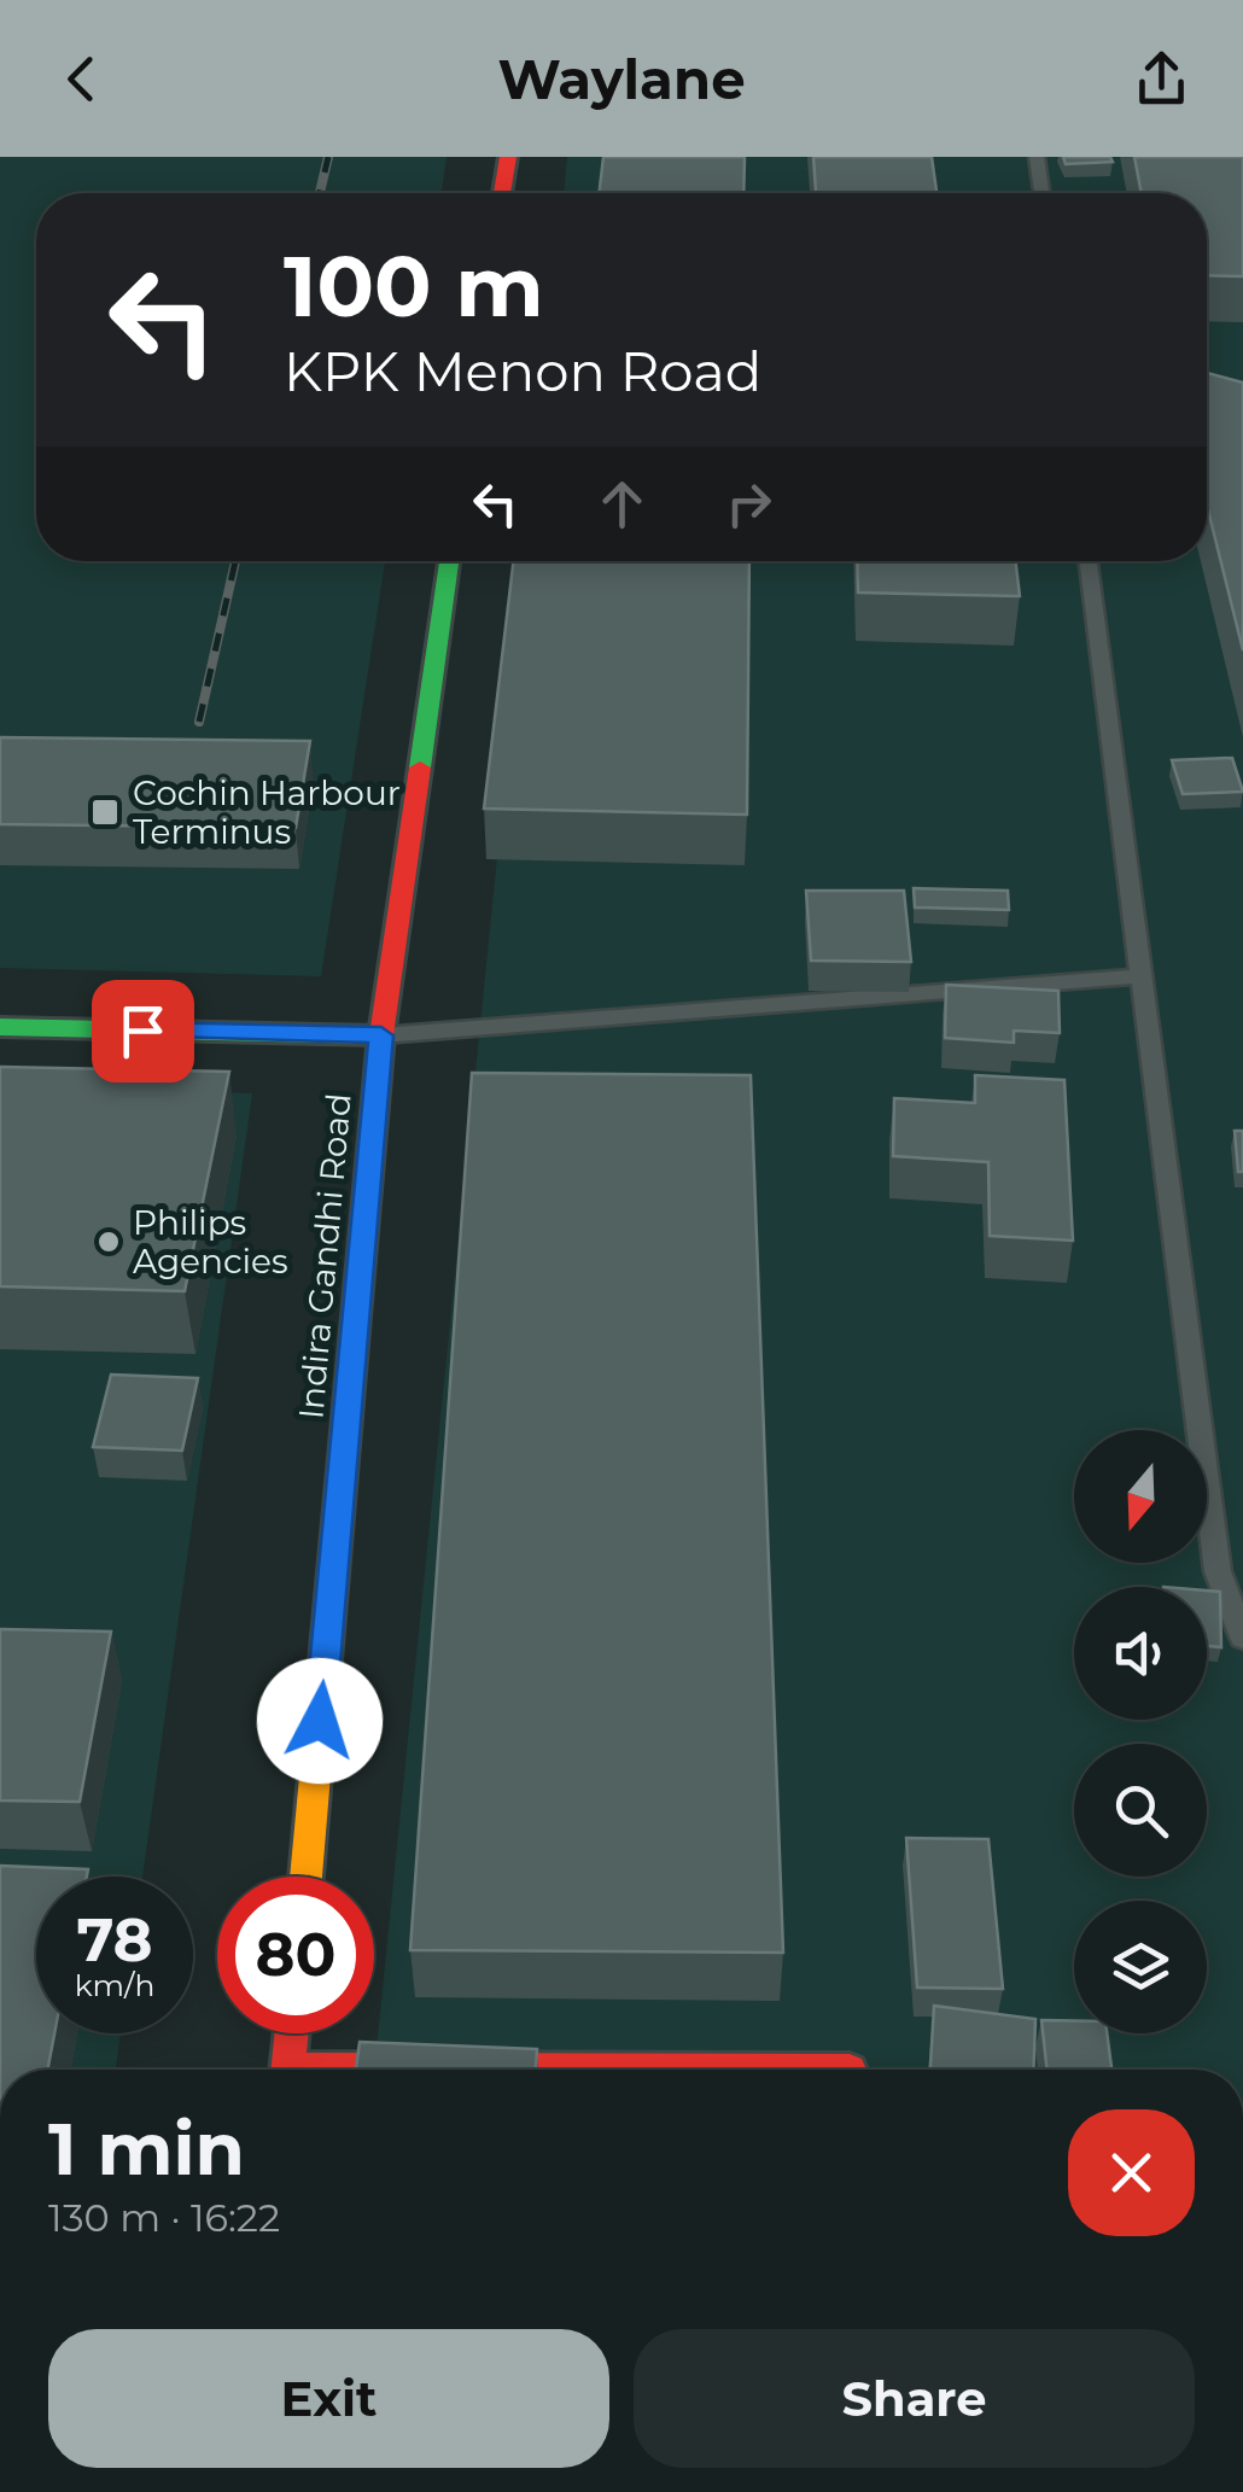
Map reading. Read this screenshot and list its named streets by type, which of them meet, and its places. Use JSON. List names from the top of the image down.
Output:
{
  "streets": {
    "main road": ["Indira Gandhi Road"]
  },
  "places": {
    "transit": ["Cochin Harbour Terminus"],
    "other": ["Philips Agencies"]
  },
  "north": "bottom",
  "page": {
    "header": "Waylane",
    "turn": ["100 m", "KPK Menon Road"],
    "speed": "78 km/h",
    "limit": "80",
    "heading": ["1 min", "130 m · 16:22"],
    "buttons": ["Exit", "Share"]
  }
}
